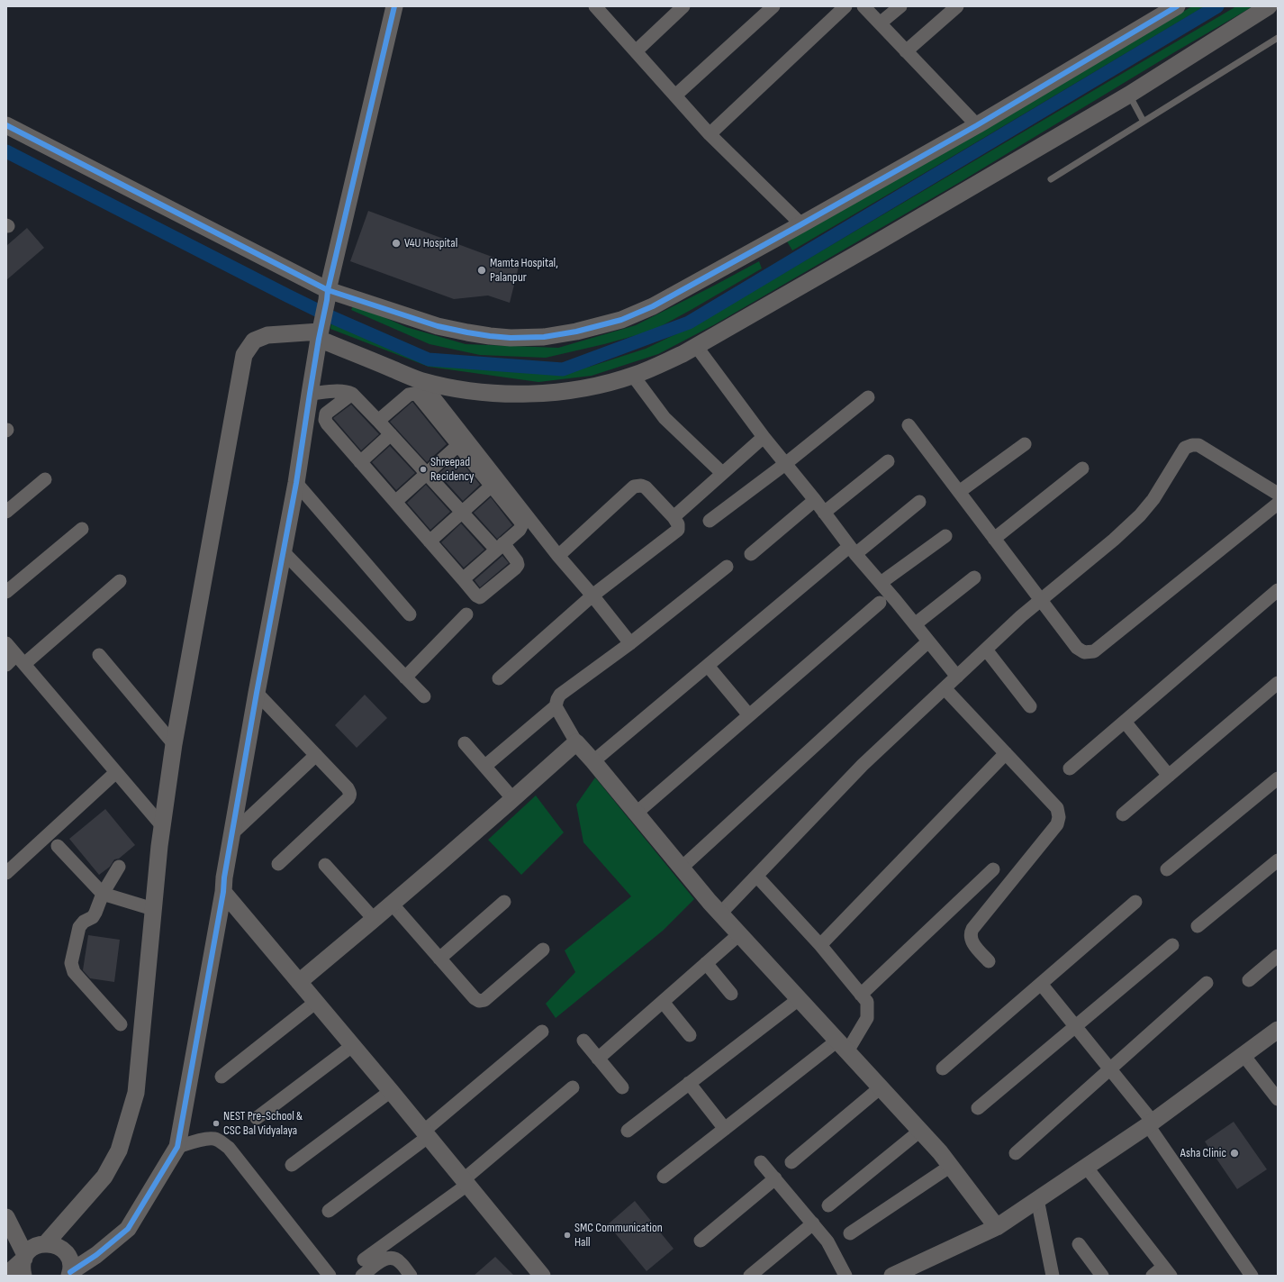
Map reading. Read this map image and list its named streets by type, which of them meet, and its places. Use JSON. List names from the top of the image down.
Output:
{
  "places": [
    "V4U Hospital",
    "Mamta Hospital, Palanpur",
    "Shreepad Recidency",
    "NEST Pre-School & CSC Bal Vidyalaya",
    "Asha Clinic",
    "SMC Communication Hall"
  ]
}
